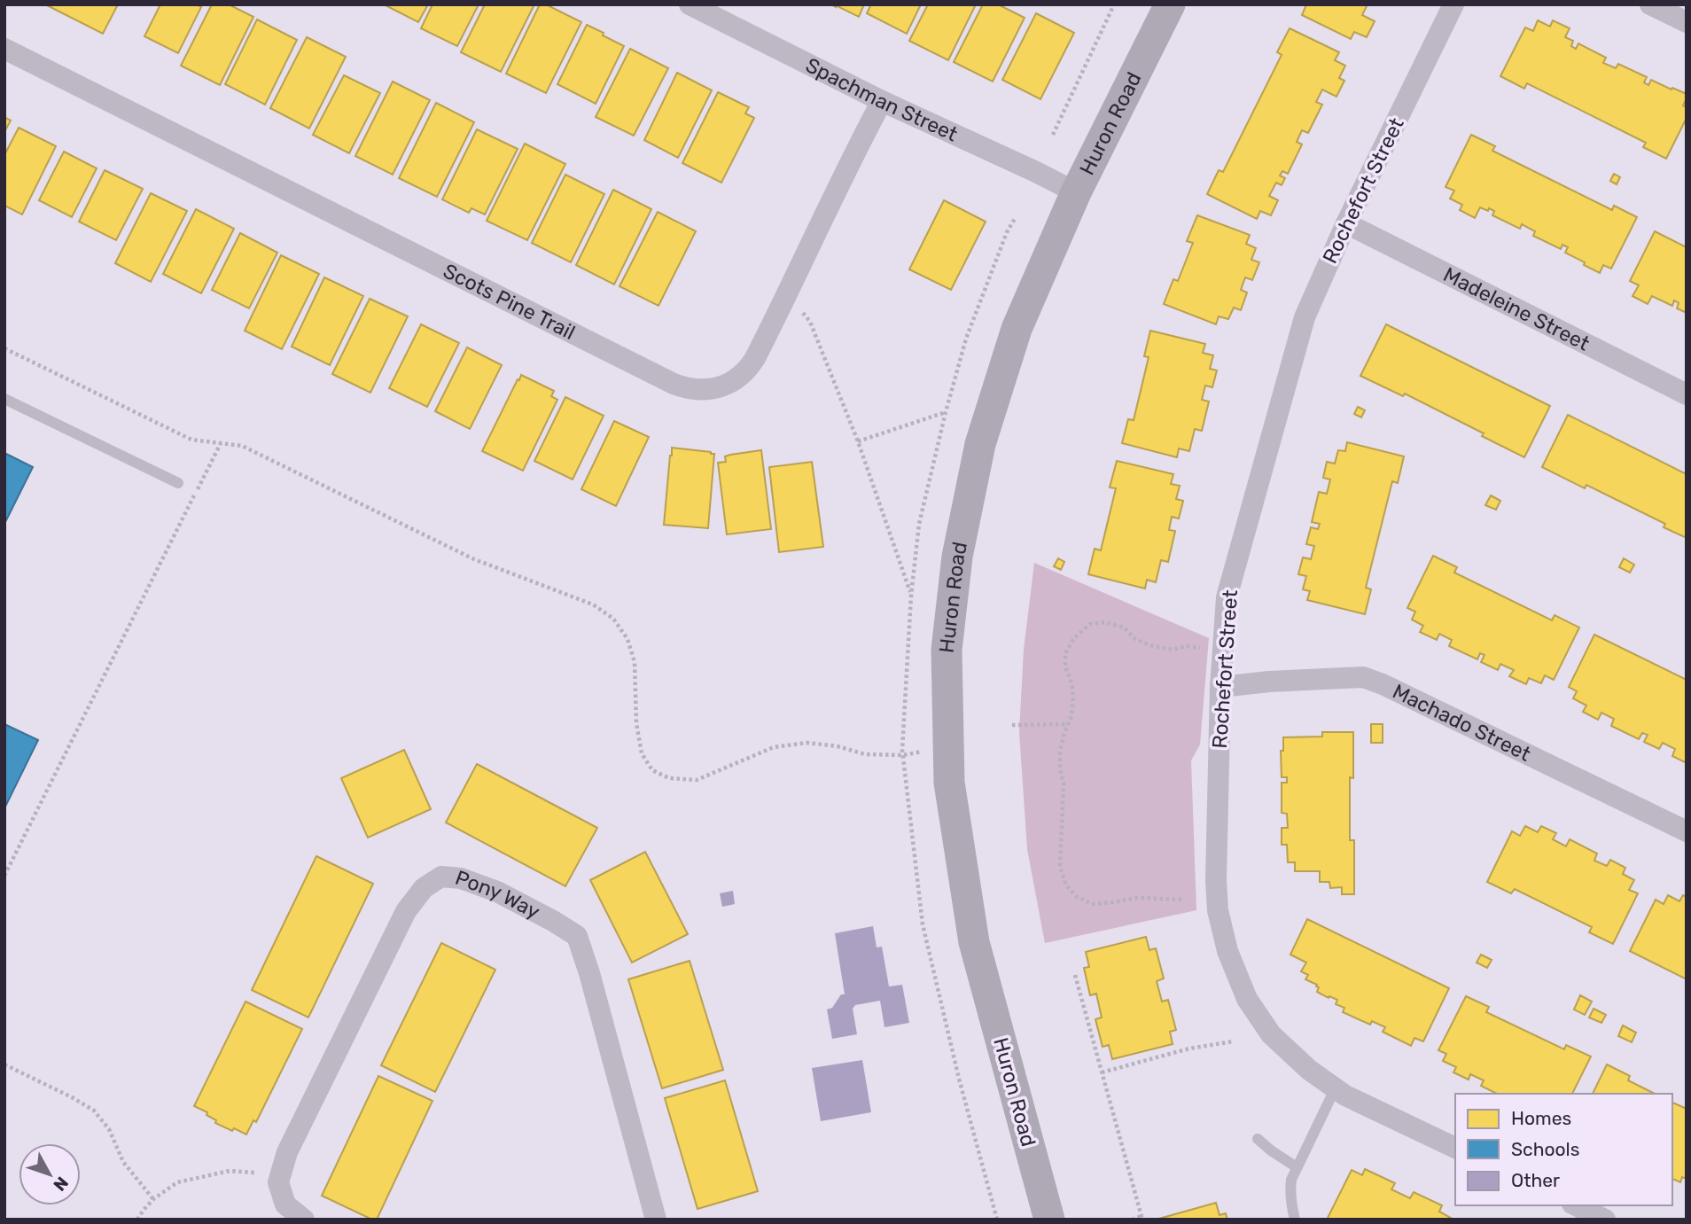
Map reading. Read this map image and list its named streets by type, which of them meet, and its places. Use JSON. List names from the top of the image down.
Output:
{
  "streets": {
    "main road": ["Huron Road"],
    "street": [
      "Spachman Street",
      "Rochefort Street",
      "Scots Pine Trail",
      "Madeleine Street",
      "Machado Street",
      "Pony Way"
    ]
  },
  "crossings": [
    ["Spachman Street", "Huron Road"],
    ["Spachman Street", "Scots Pine Trail"],
    ["Rochefort Street", "Madeleine Street"],
    ["Rochefort Street", "Machado Street"]
  ],
  "legend": ["Homes", "Schools", "Other"],
  "north": "bottom right"
}
